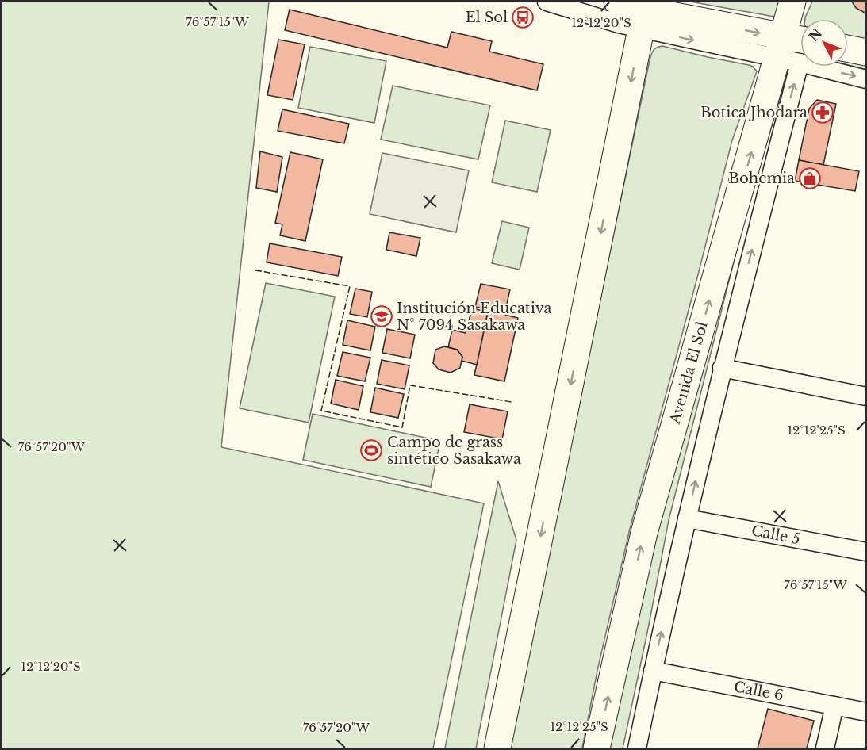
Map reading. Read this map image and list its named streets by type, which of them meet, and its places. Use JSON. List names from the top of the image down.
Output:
{
  "streets": {
    "main road": ["Avenida El Sol"],
    "street": ["Calle 5", "Calle 6"]
  },
  "crossings": [
    ["Avenida El Sol", "Calle 5"],
    ["Avenida El Sol", "Calle 6"]
  ],
  "places": {
    "bus stop": ["El Sol"],
    "pharmacy": ["Botica Jhodara"],
    "shop": ["Bohemia"],
    "school or university": ["Institución Educativa N° 7094 Sasakawa"],
    "sports": ["Campo de grass sintético Sasakawa"]
  },
  "north": "top left",
  "coordinates": [
    "76°57'15\"W",
    "12°12'20\"S",
    "12°12'25\"S",
    "76°57'20\"W"
  ]
}
